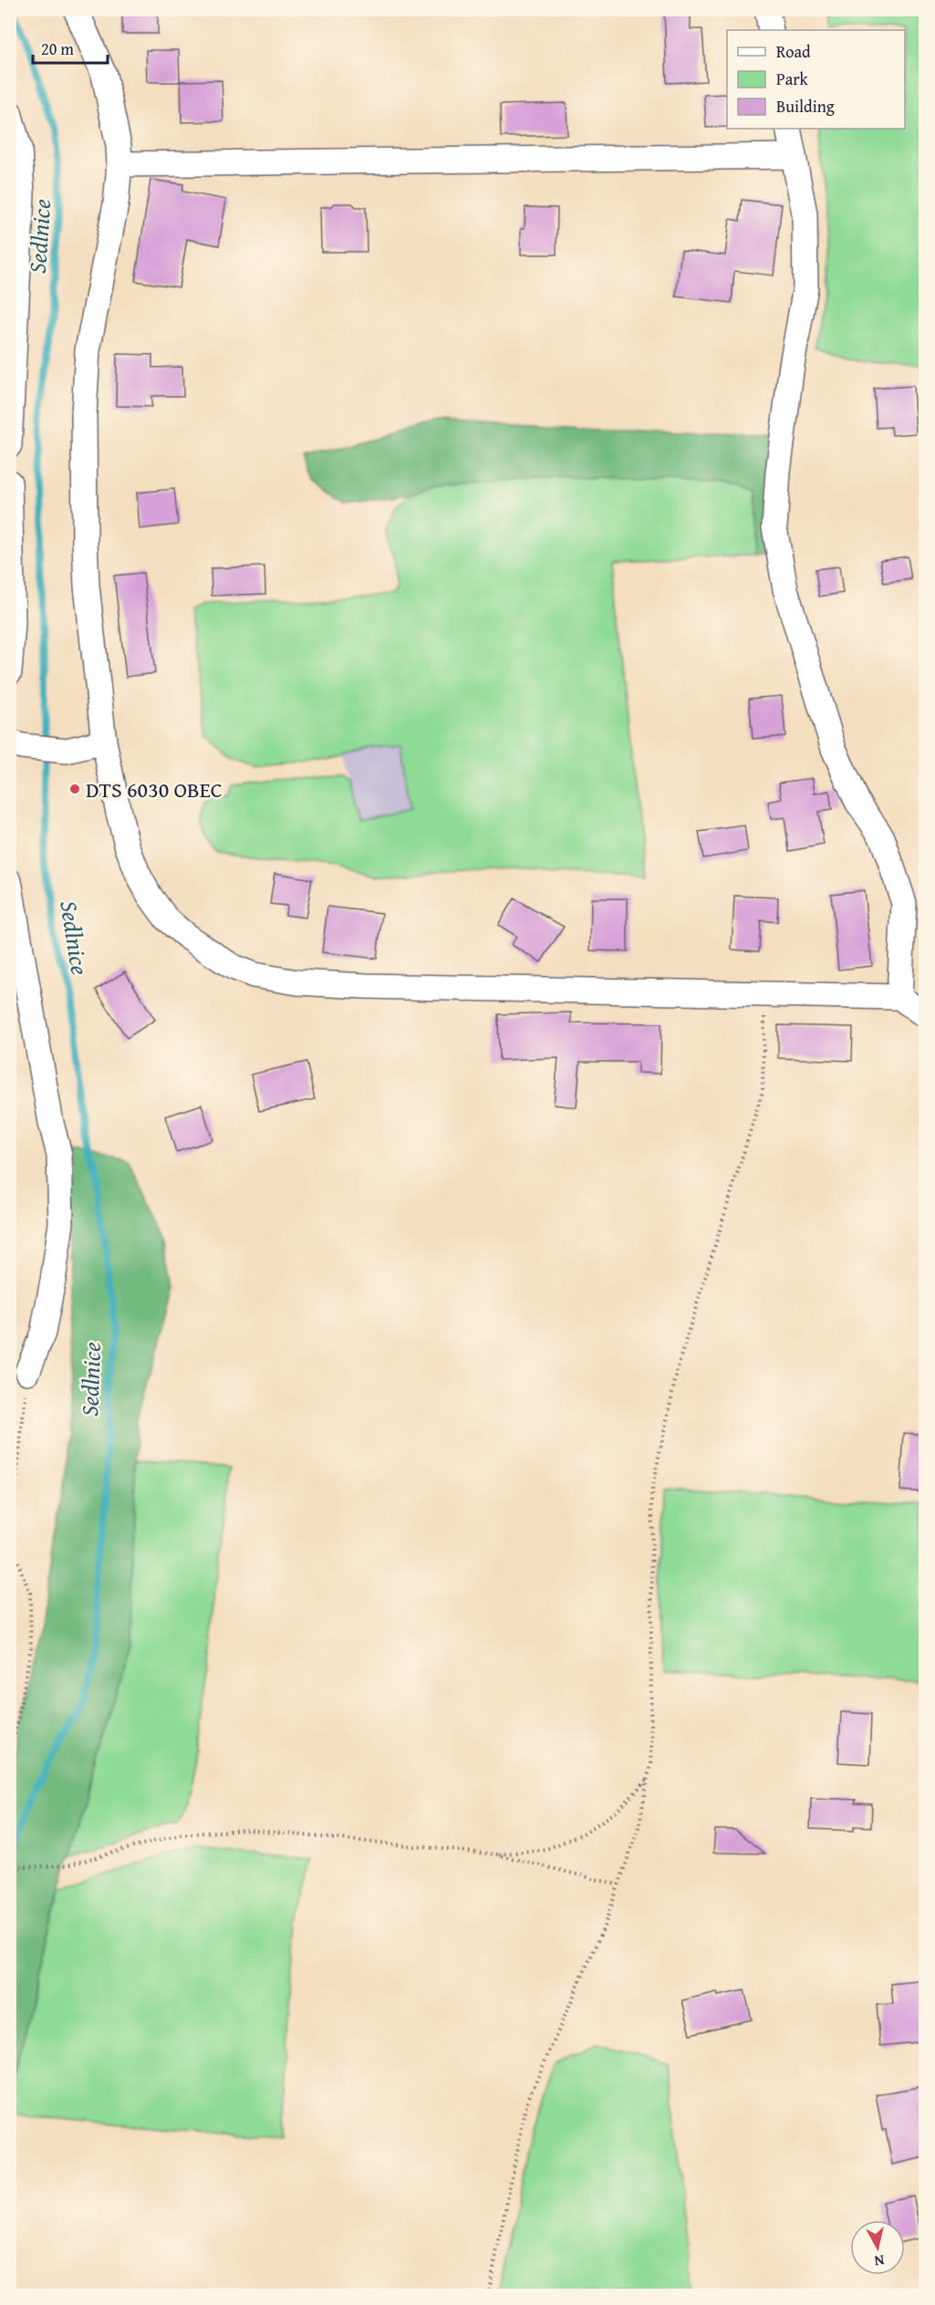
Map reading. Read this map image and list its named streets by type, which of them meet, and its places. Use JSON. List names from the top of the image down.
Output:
{
  "water": ["Sedlnice"],
  "places": ["DTS 6030 OBEC"],
  "legend": ["Road", "Park", "Building"],
  "scale_bar": "20 m",
  "north": "bottom"
}
